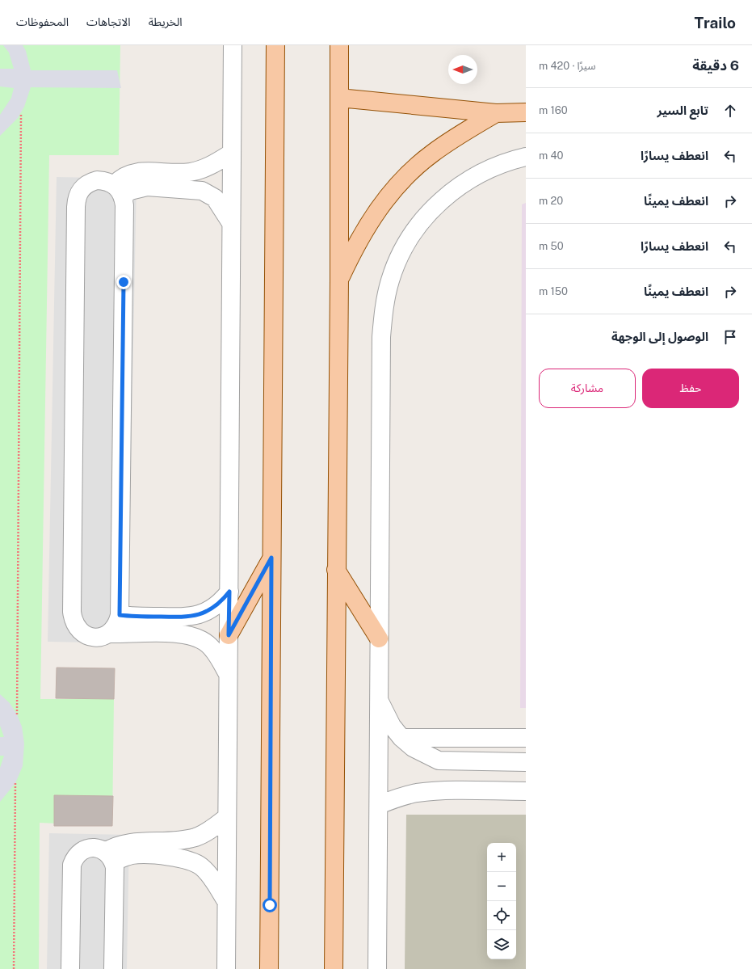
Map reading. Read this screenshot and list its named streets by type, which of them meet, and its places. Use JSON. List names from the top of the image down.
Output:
{
  "north": "left",
  "page": {
    "header": "Trailo",
    "nav": ["الخريطة", "الاتجاهات", "المحفوظات"],
    "heading": ["6 دقيقة", "سيرًا · 420 m"],
    "list": [
      ["تابع السير", "160 m"],
      ["انعطف يسارًا", "40 m"],
      ["انعطف يمينًا", "20 m"],
      ["انعطف يسارًا", "50 m"],
      ["انعطف يمينًا", "150 m"],
      "الوصول إلى الوجهة"
    ],
    "buttons": ["حفظ", "مشاركة"],
    "map_buttons": ["+", "−"]
  }
}
